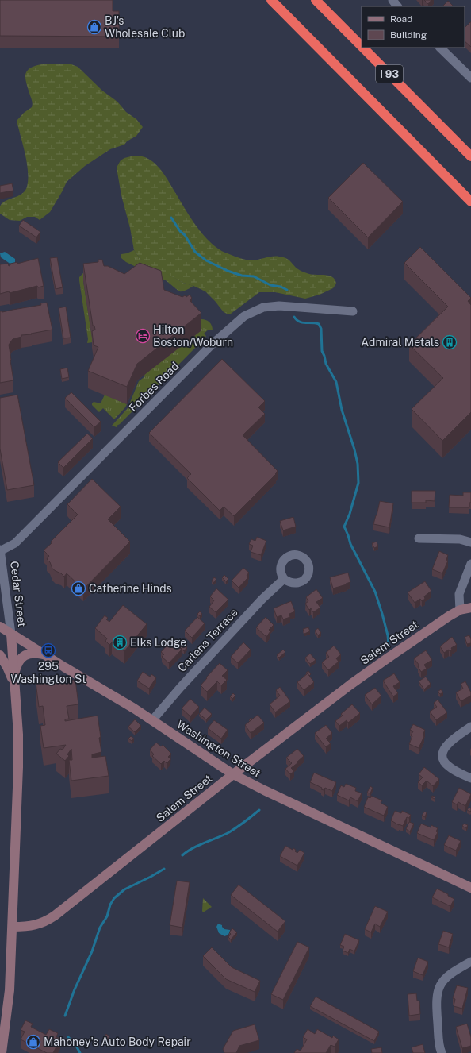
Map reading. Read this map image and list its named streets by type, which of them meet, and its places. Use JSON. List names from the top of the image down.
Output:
{
  "streets": {
    "highway": ["I 93"],
    "main road": ["Cedar Street", "Salem Street", "Washington Street"],
    "street": ["Forbes Road", "Carlena Terrace"]
  },
  "crossings": [
    ["Forbes Road", "Cedar Street"],
    ["Cedar Street", "Salem Street"],
    ["Cedar Street", "Washington Street"],
    ["Carlena Terrace", "Washington Street"],
    ["Salem Street", "Washington Street"]
  ],
  "places": {
    "shop": ["BJ's Wholesale Club", "Catherine Hinds", "Mahoney's Auto Body Repair"],
    "hotel": ["Hilton Boston/Woburn"],
    "building": ["Admiral Metals", "Elks Lodge"],
    "bus stop": ["295 Washington St"]
  },
  "legend": ["Road", "Building"]
}
